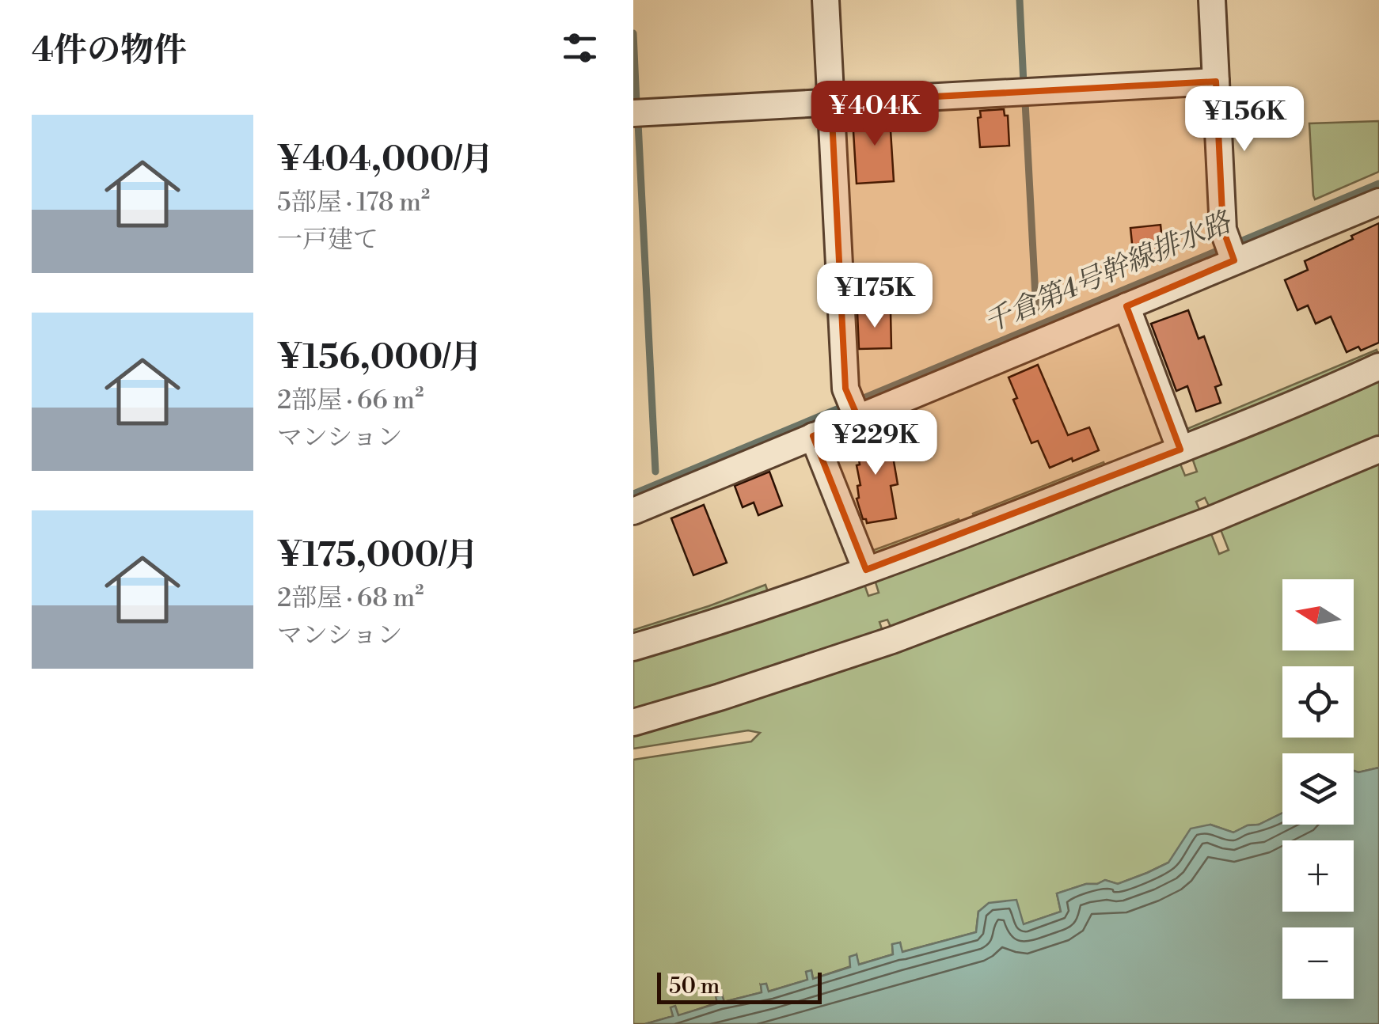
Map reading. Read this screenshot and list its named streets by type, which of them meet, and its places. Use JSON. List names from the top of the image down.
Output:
{
  "water": ["千倉第4号幹線排水路"],
  "scale_bar": "50 m",
  "north": "left",
  "page": {
    "heading": "4件の物件",
    "price": [
      "¥404K",
      "¥156K",
      "¥175K",
      "¥229K"
    ],
    "list": [
      {
        "name": "¥404,000/月",
        "note": "5部屋 · 178 m² · 一戸建て"
      },
      {
        "name": "¥156,000/月",
        "note": "2部屋 · 66 m² · マンション"
      },
      {
        "name": "¥175,000/月",
        "note": "2部屋 · 68 m² · マンション"
      }
    ],
    "map_buttons": ["+", "−"],
    "scale": "50 m"
  }
}
